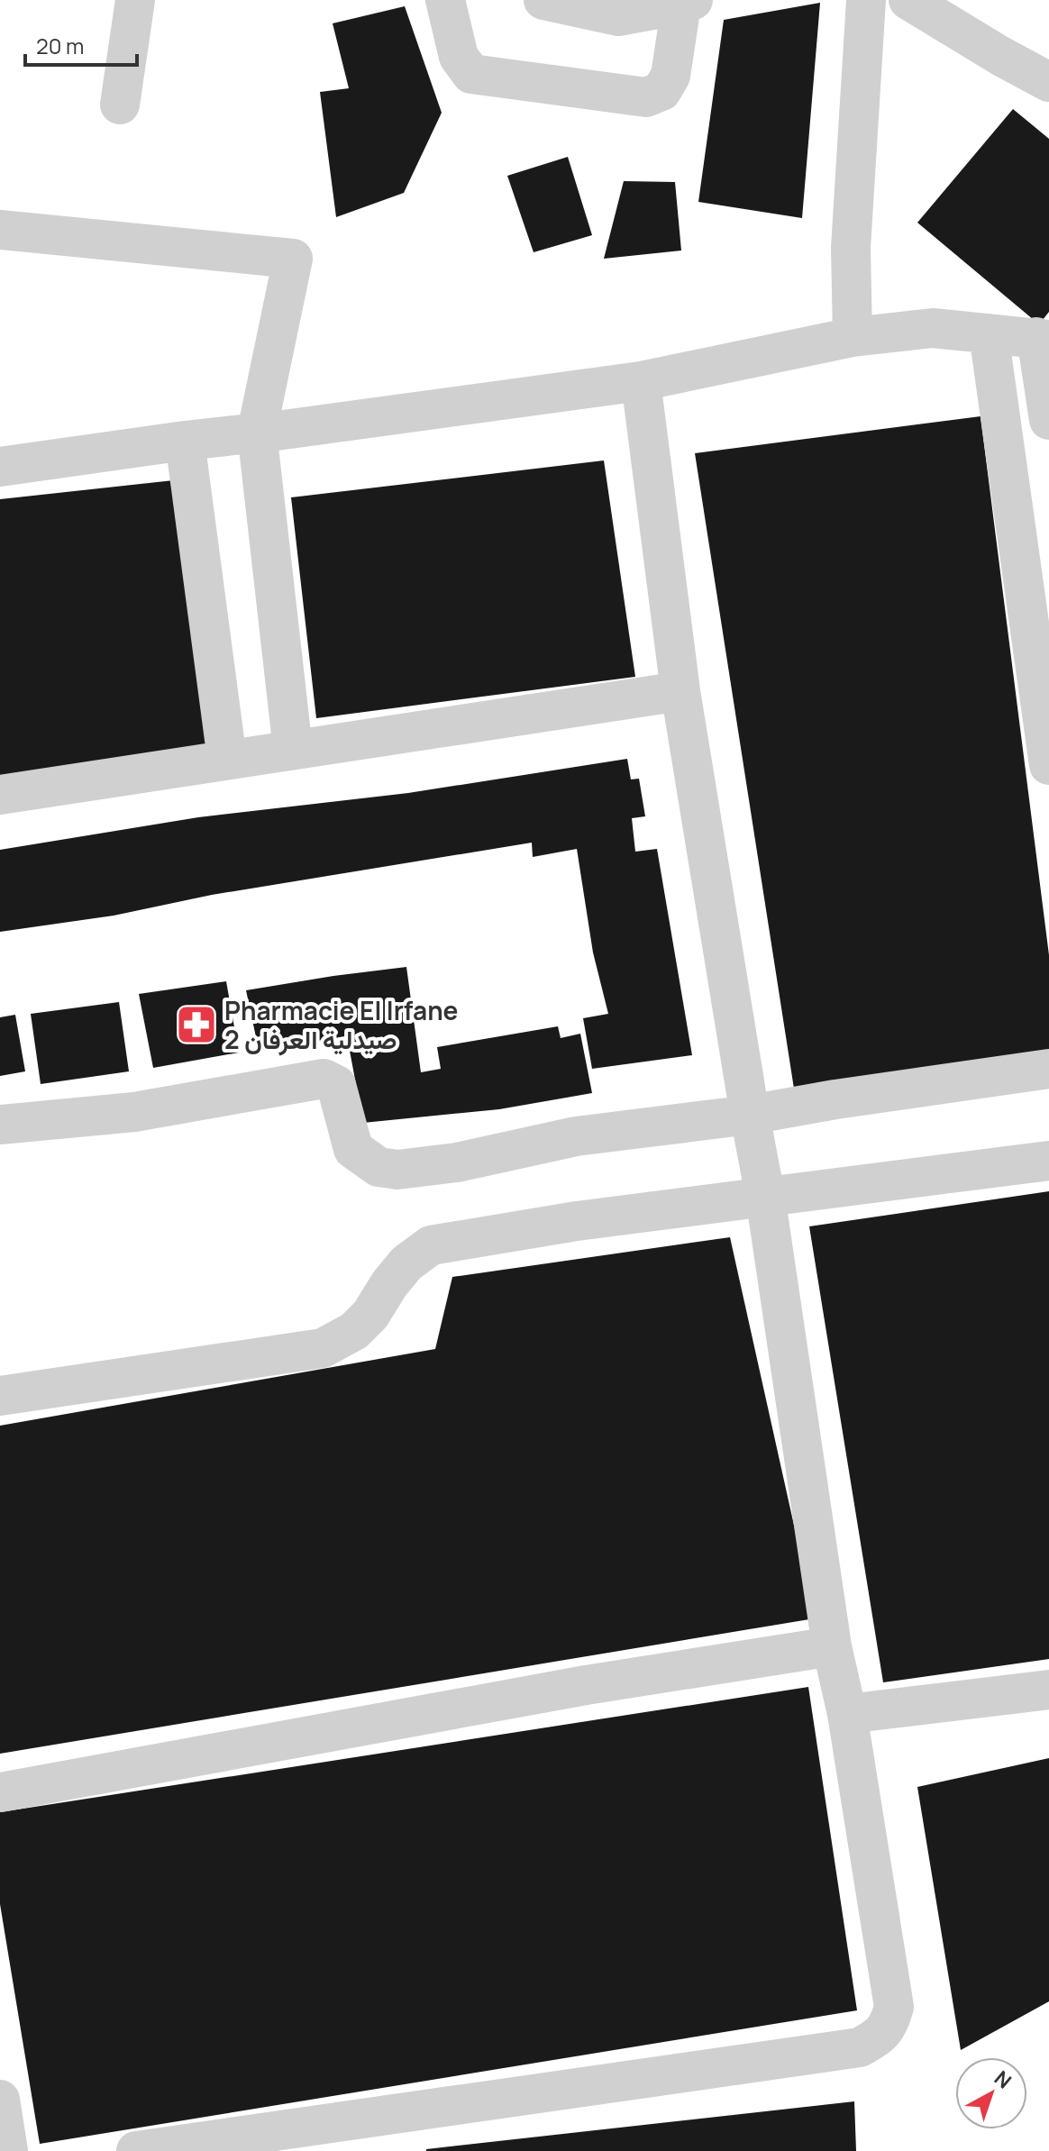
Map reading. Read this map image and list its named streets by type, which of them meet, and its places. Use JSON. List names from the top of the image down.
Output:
{
  "places": {
    "pharmacy": ["Pharmacie El Irfane صيدلية العرفان 2"]
  },
  "scale_bar": "20 m",
  "north": "top right"
}
